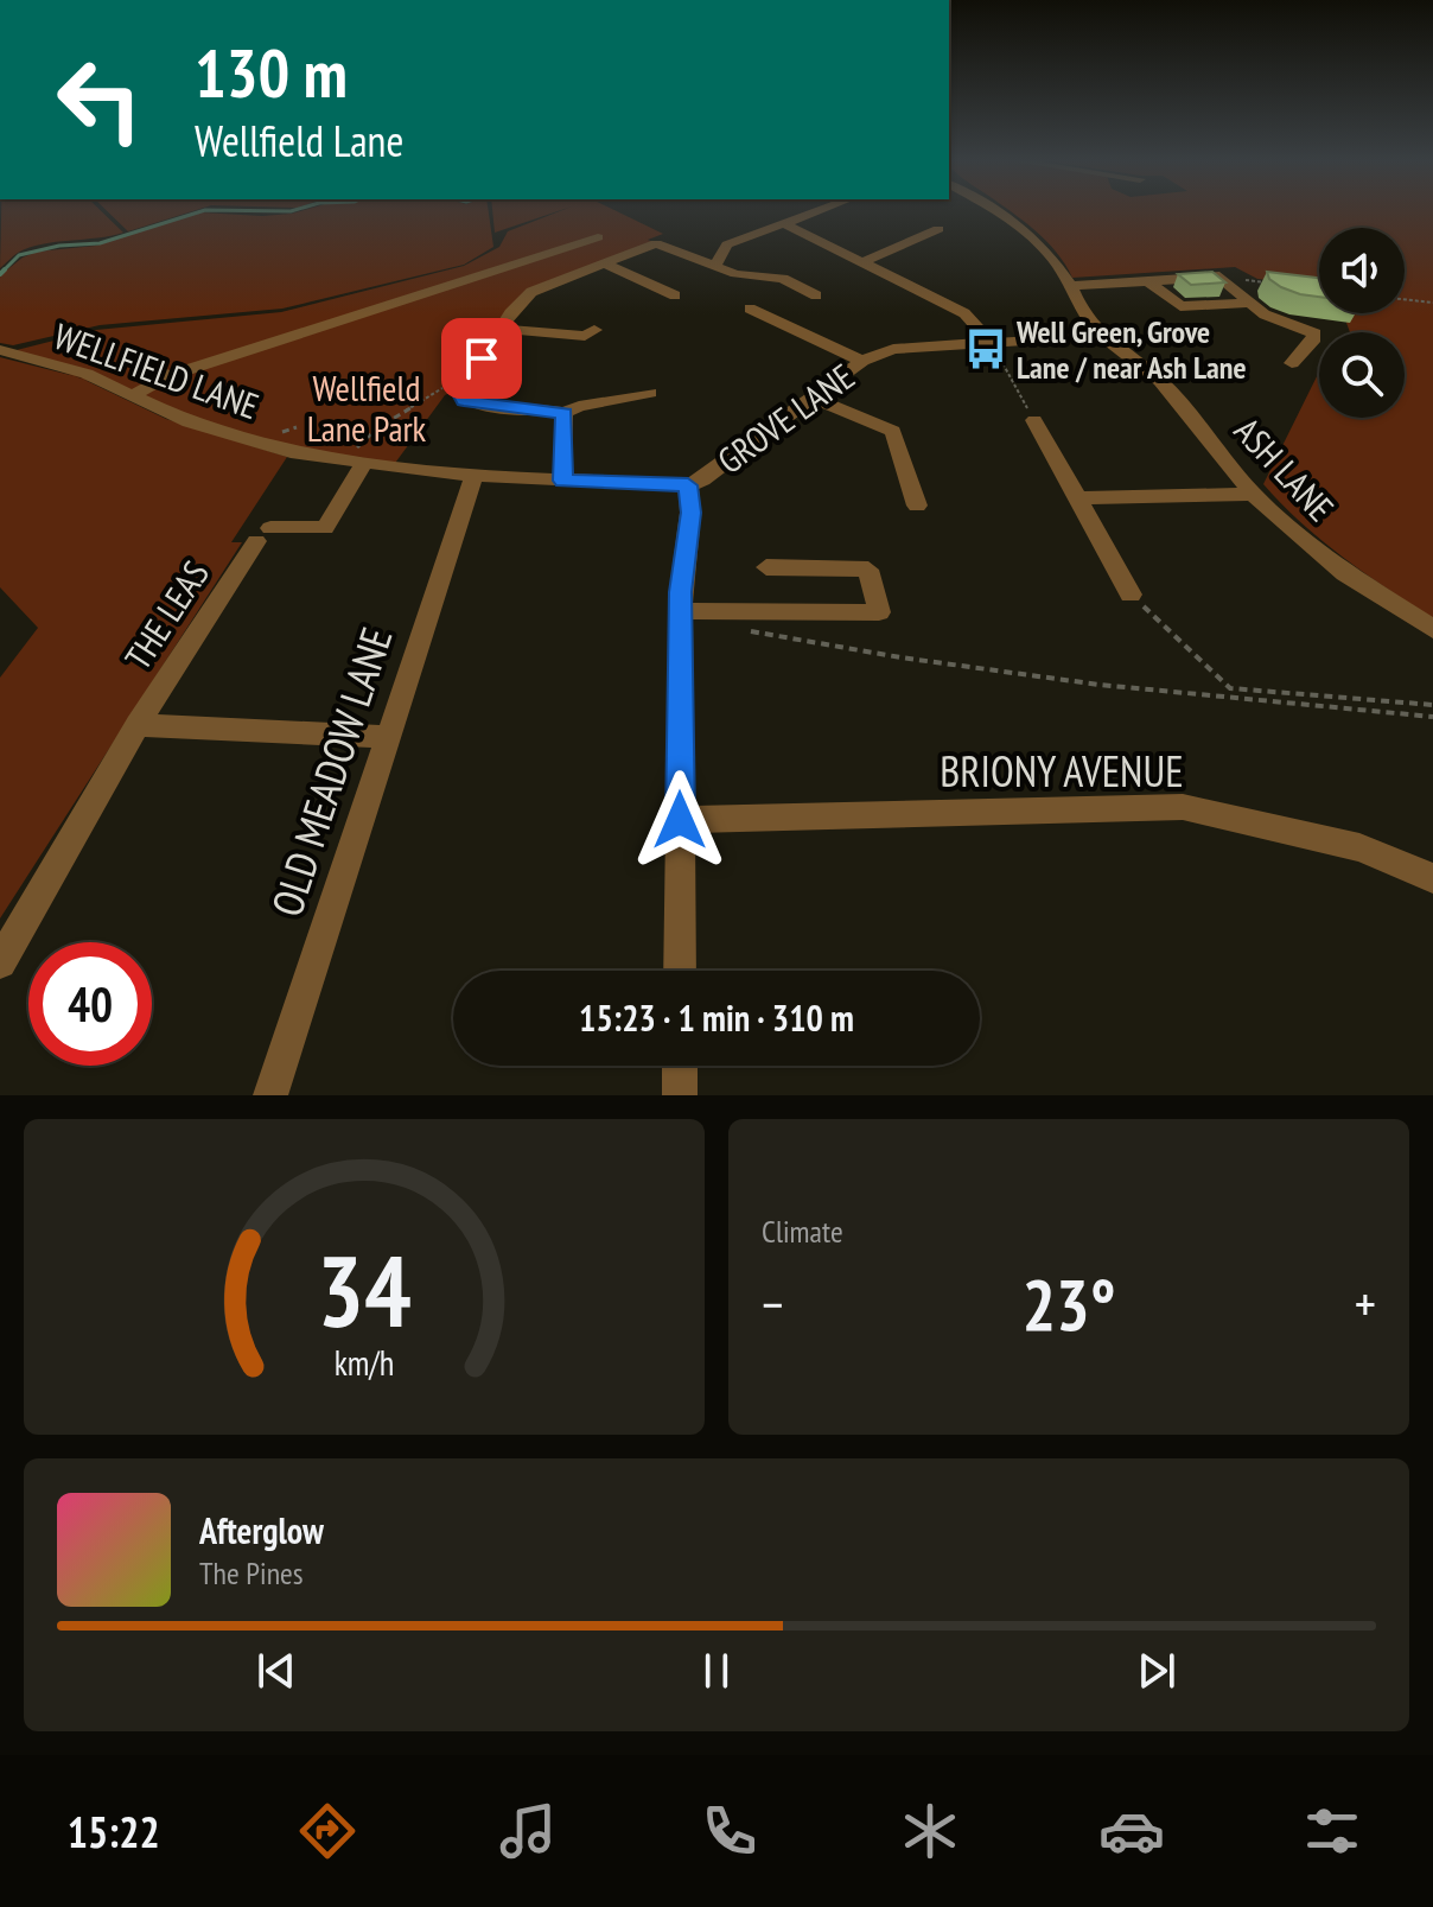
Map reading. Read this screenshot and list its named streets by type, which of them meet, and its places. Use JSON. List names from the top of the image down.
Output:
{
  "streets": {
    "street": [
      "WELLFIELD LANE",
      "GROVE LANE",
      "ASH LANE",
      "THE LEAS",
      "BRIONY AVENUE",
      "OLD MEADOW LANE"
    ]
  },
  "crossings": [
    ["WELLFIELD LANE", "GROVE LANE"],
    ["WELLFIELD LANE", "THE LEAS"],
    ["WELLFIELD LANE", "OLD MEADOW LANE"],
    ["GROVE LANE", "ASH LANE"],
    ["GROVE LANE", "BRIONY AVENUE"],
    ["THE LEAS", "OLD MEADOW LANE"]
  ],
  "parks": ["Wellfield Lane Park"],
  "places": {
    "bus stop": ["Well Green, Grove Lane / near Ash Lane"]
  },
  "page": {
    "turn": ["130 m", "Wellfield Lane"],
    "limit": "40",
    "trip": "15:23 · 1 min · 310 m",
    "tile": "Climate",
    "heat": ["−", "23°", "+"],
    "song": ["Afterglow", "The Pines"],
    "tabs": "15:22",
    "gauge": ["34", "km/h"]
  }
}
